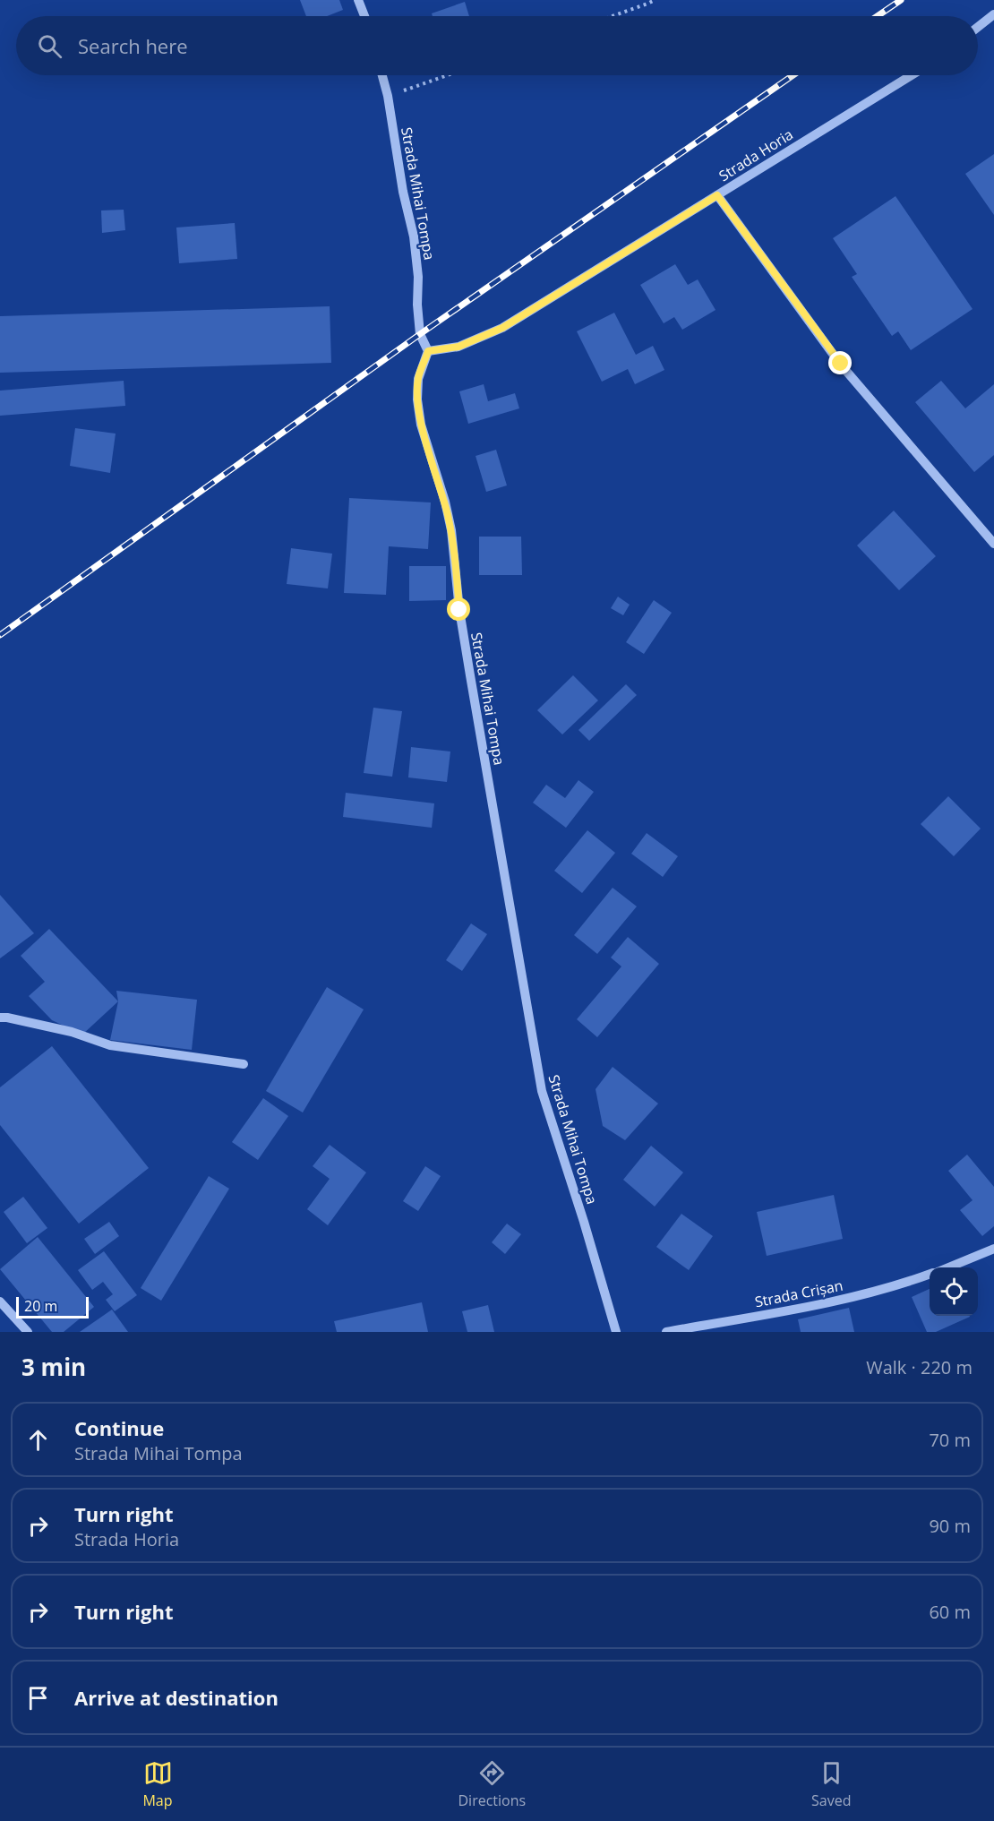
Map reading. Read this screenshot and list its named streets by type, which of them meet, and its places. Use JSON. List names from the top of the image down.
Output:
{
  "streets": {
    "street": ["Strada Horia", "Strada Mihai Tompa", "Strada Crișan"]
  },
  "crossings": [
    ["Strada Horia", "Strada Mihai Tompa"]
  ],
  "scale_bar": "20 m",
  "page": {
    "search": "Search here",
    "scale": "20 m",
    "heading": ["3 min", "Walk · 220 m"],
    "list": [
      ["Continue", "Strada Mihai Tompa", "70 m"],
      ["Turn right", "Strada Horia", "90 m"],
      ["Turn right", "60 m"],
      "Arrive at destination"
    ],
    "nav": ["Map", "Directions", "Saved"]
  }
}
